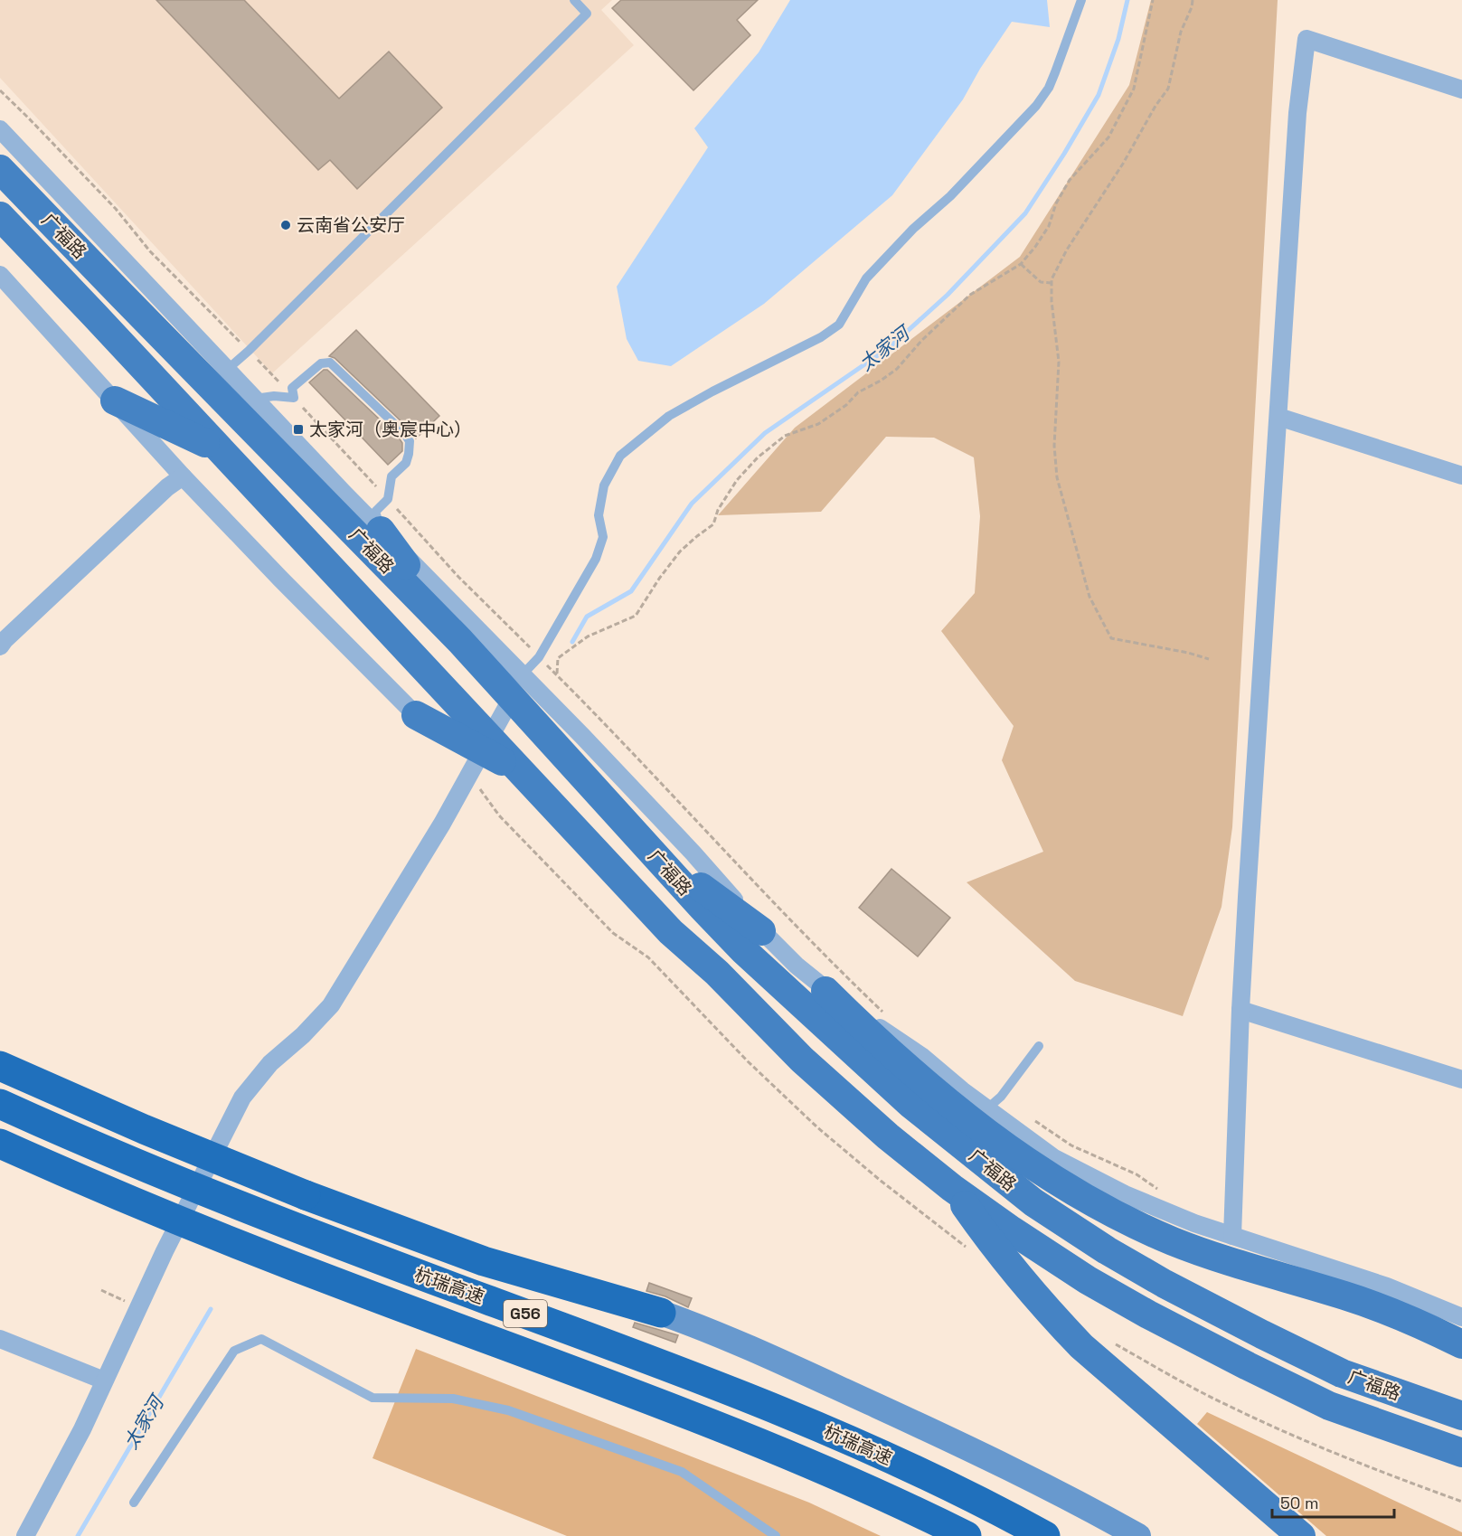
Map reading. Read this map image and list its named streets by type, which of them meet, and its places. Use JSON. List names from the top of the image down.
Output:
{
  "streets": {
    "highway": ["杭瑞高速", "G56"],
    "main road": ["广福路"]
  },
  "water": ["太家河"],
  "places": {
    "other": ["云南省公安厅"],
    "transit": ["太家河（奥宸中心）"]
  },
  "scale_bar": "50 m"
}
